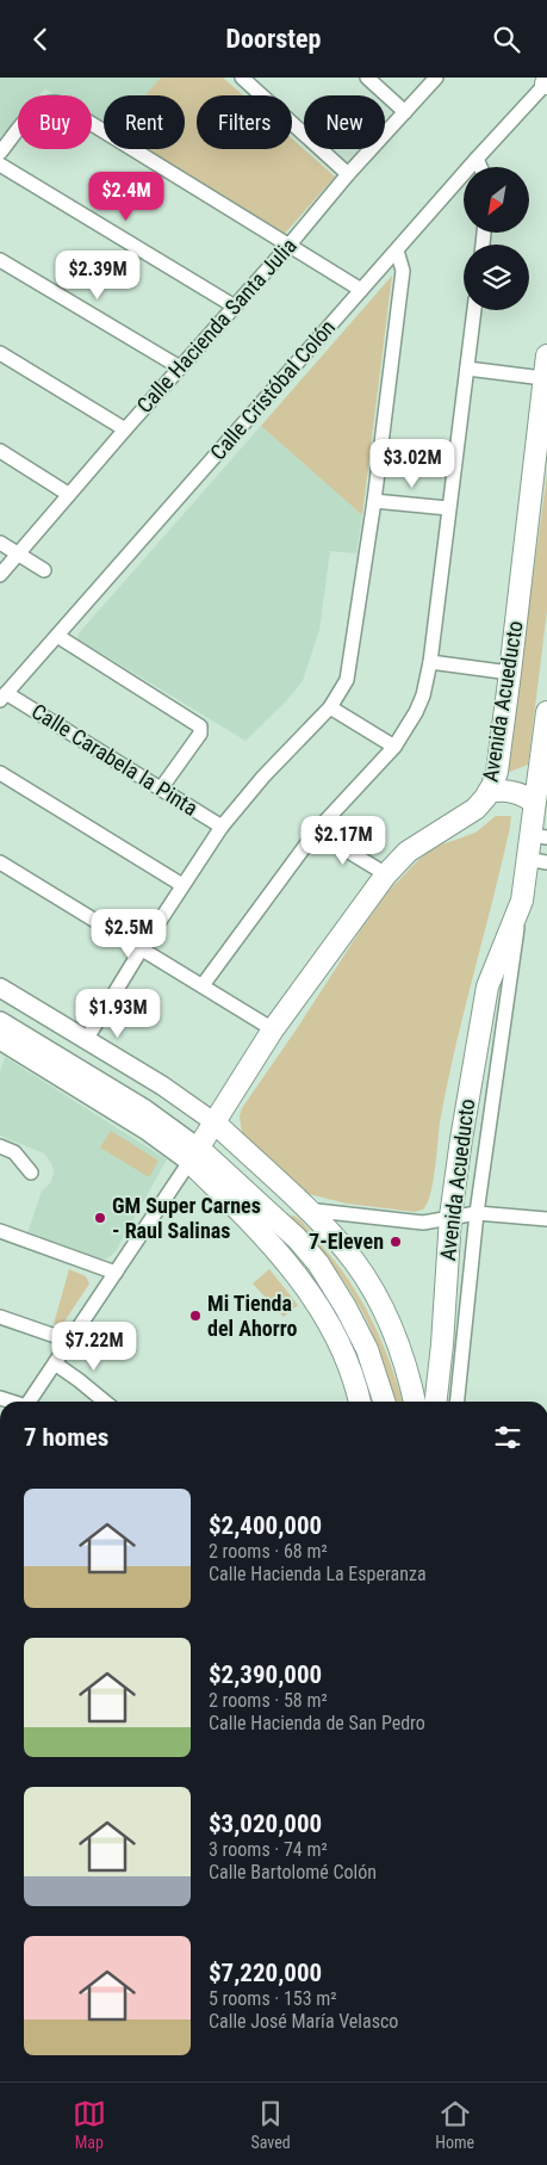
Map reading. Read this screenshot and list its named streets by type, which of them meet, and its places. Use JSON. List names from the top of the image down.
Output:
{
  "streets": {
    "main road": ["Avenida Acueducto"],
    "street": ["Calle Hacienda Santa Julia", "Calle Cristóbal Colón", "Calle Carabela la Pinta"]
  },
  "crossings": [
    ["Calle Cristóbal Colón", "Calle Carabela la Pinta"]
  ],
  "places": ["GM Super Carnes - Raul Salinas", "7-Eleven", "Mi Tienda del Ahorro"],
  "north": "bottom left",
  "page": {
    "header": "Doorstep",
    "chip": [
      "Buy",
      "Rent",
      "Filters",
      "New"
    ],
    "price": [
      "$2.4M",
      "$2.39M",
      "$3.02M",
      "$2.17M",
      "$2.5M",
      "$1.93M",
      "$7.22M"
    ],
    "heading": "7 homes",
    "list": [
      {
        "name": "$2,400,000",
        "note": "2 rooms · 68 m² · Calle Hacienda La Esperanza"
      },
      {
        "name": "$2,390,000",
        "note": "2 rooms · 58 m² · Calle Hacienda de San Pedro"
      },
      {
        "name": "$3,020,000",
        "note": "3 rooms · 74 m² · Calle Bartolomé Colón"
      },
      {
        "name": "$7,220,000",
        "note": "5 rooms · 153 m² · Calle José María Velasco"
      }
    ],
    "tabs": ["Map", "Saved", "Home"]
  }
}
